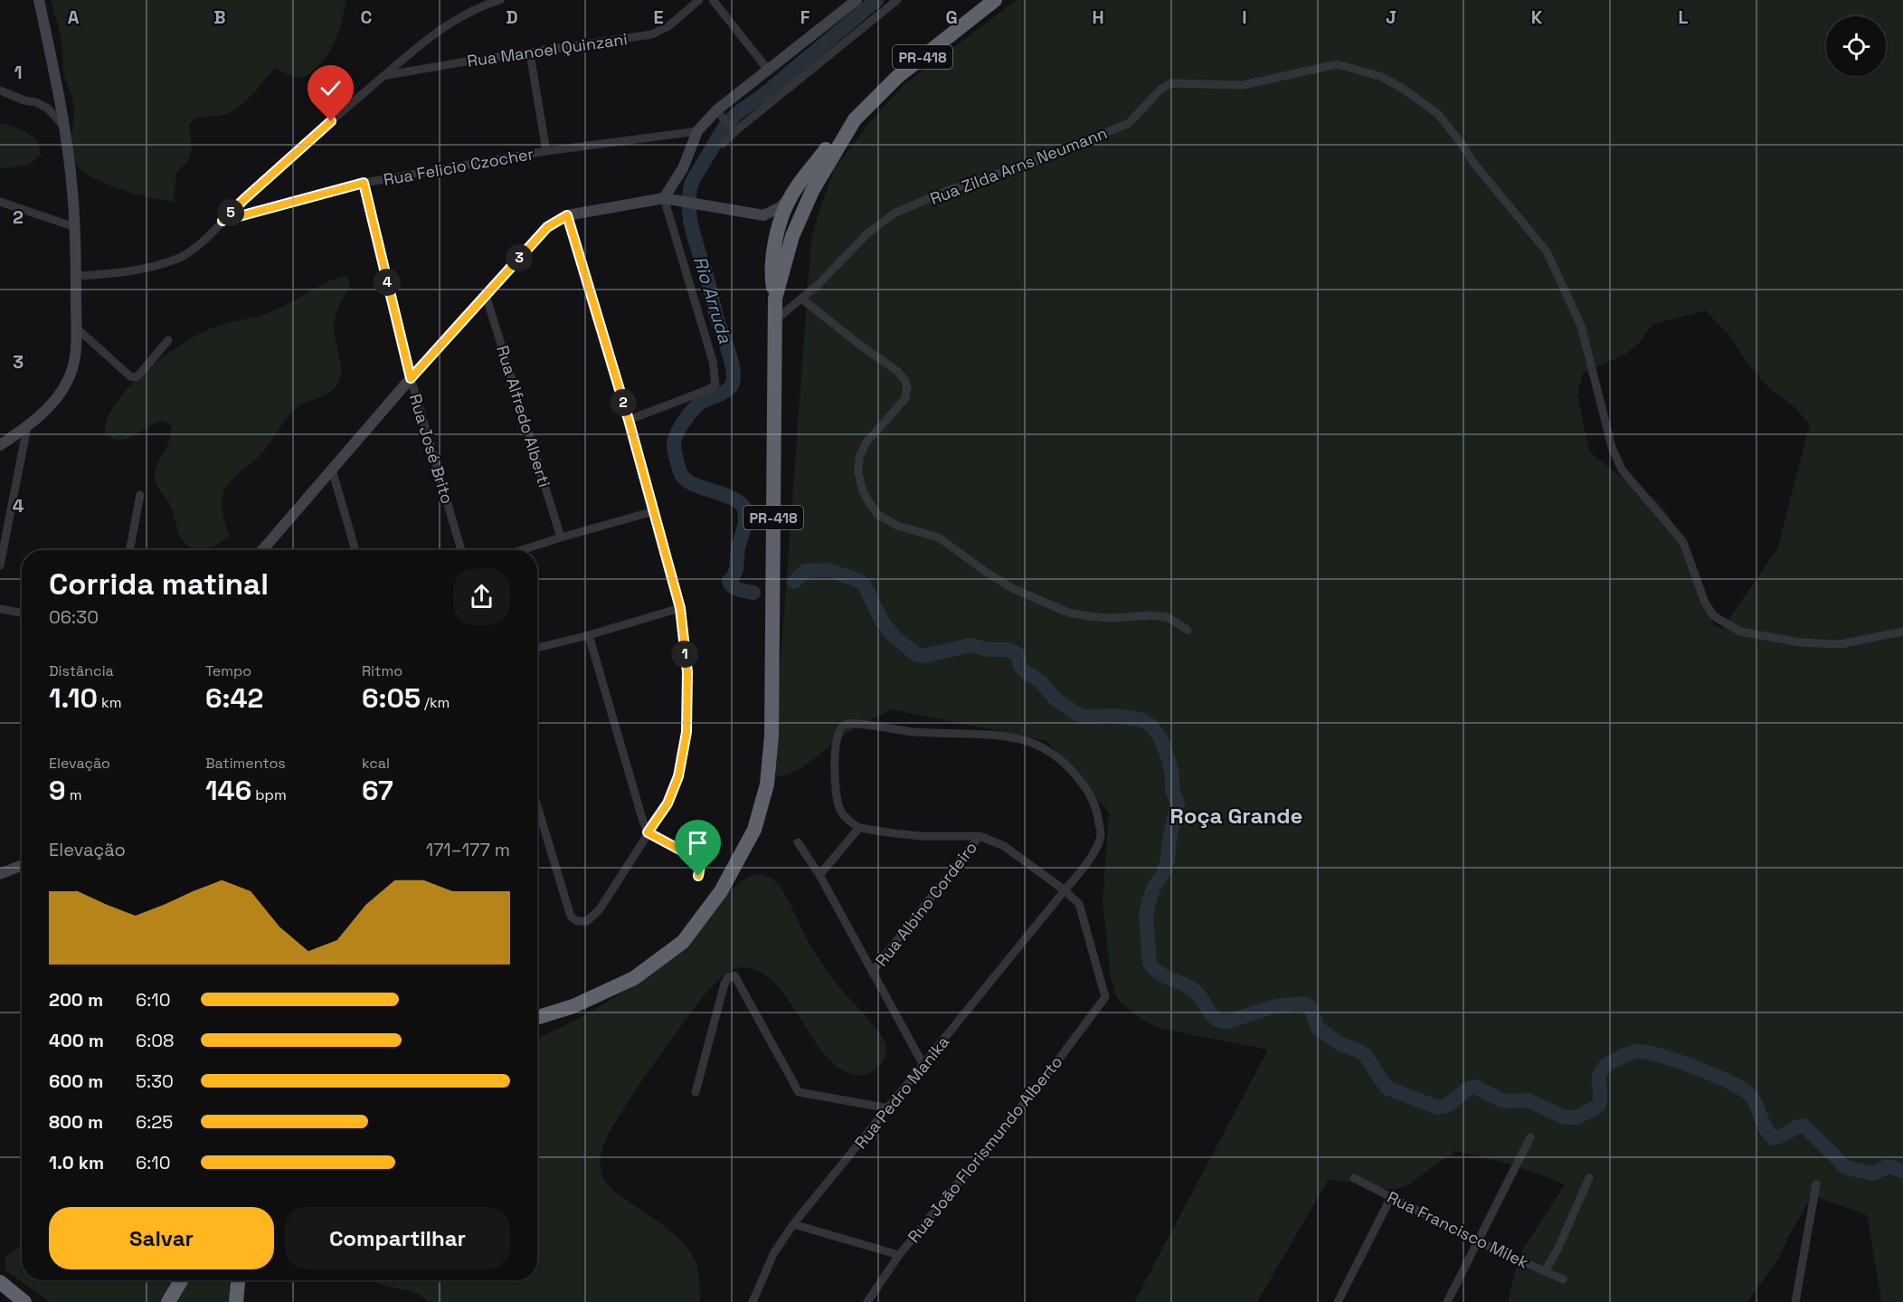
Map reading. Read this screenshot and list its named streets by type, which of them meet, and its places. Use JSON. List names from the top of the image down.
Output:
{
  "streets": {
    "highway": ["PR-418"],
    "street": [
      "Rua Manoel Quinzani",
      "Rua Zilda Arns Neumann",
      "Rua Felicio Czocher",
      "Rua Alfredo Alberti",
      "Rua José Brito",
      "Rua Albino Cordeiro",
      "Rua Pedro Manika",
      "Rua João Florismundo Alberto",
      "Rua Francisco Milek"
    ]
  },
  "crossings": [
    ["PR-418", "Rua Zilda Arns Neumann"],
    ["Rua Felicio Czocher", "Rua José Brito"],
    ["Rua Pedro Manika", "Rua João Florismundo Alberto"]
  ],
  "districts": ["Roça Grande"],
  "water": ["Rio Arruda"],
  "page": {
    "pins": [
      "5",
      "3",
      "4",
      "2",
      "1"
    ],
    "heading": ["Corrida matinal", "06:30"],
    "stats": [
      ["Distância", "1.10 km"],
      ["Tempo", "6:42"],
      ["Ritmo", "6:05 /km"],
      ["Elevação", "9 m"],
      ["Batimentos", "146 bpm"],
      ["kcal", "67"]
    ],
    "chart": ["Elevação", "171–177 m"],
    "list": [
      {
        "name": "200 m",
        "note": "6:10"
      },
      {
        "name": "400 m",
        "note": "6:08"
      },
      {
        "name": "600 m",
        "note": "5:30"
      },
      {
        "name": "800 m",
        "note": "6:25"
      },
      {
        "name": "1.0 km",
        "note": "6:10"
      }
    ],
    "buttons": ["Salvar", "Compartilhar"]
  },
  "grid": {
    "columns": [
      "A",
      "B",
      "C",
      "D",
      "E",
      "F",
      "G",
      "H",
      "I",
      "J",
      "K",
      "L"
    ],
    "rows": [
      "1",
      "2",
      "3",
      "4"
    ]
  }
}
